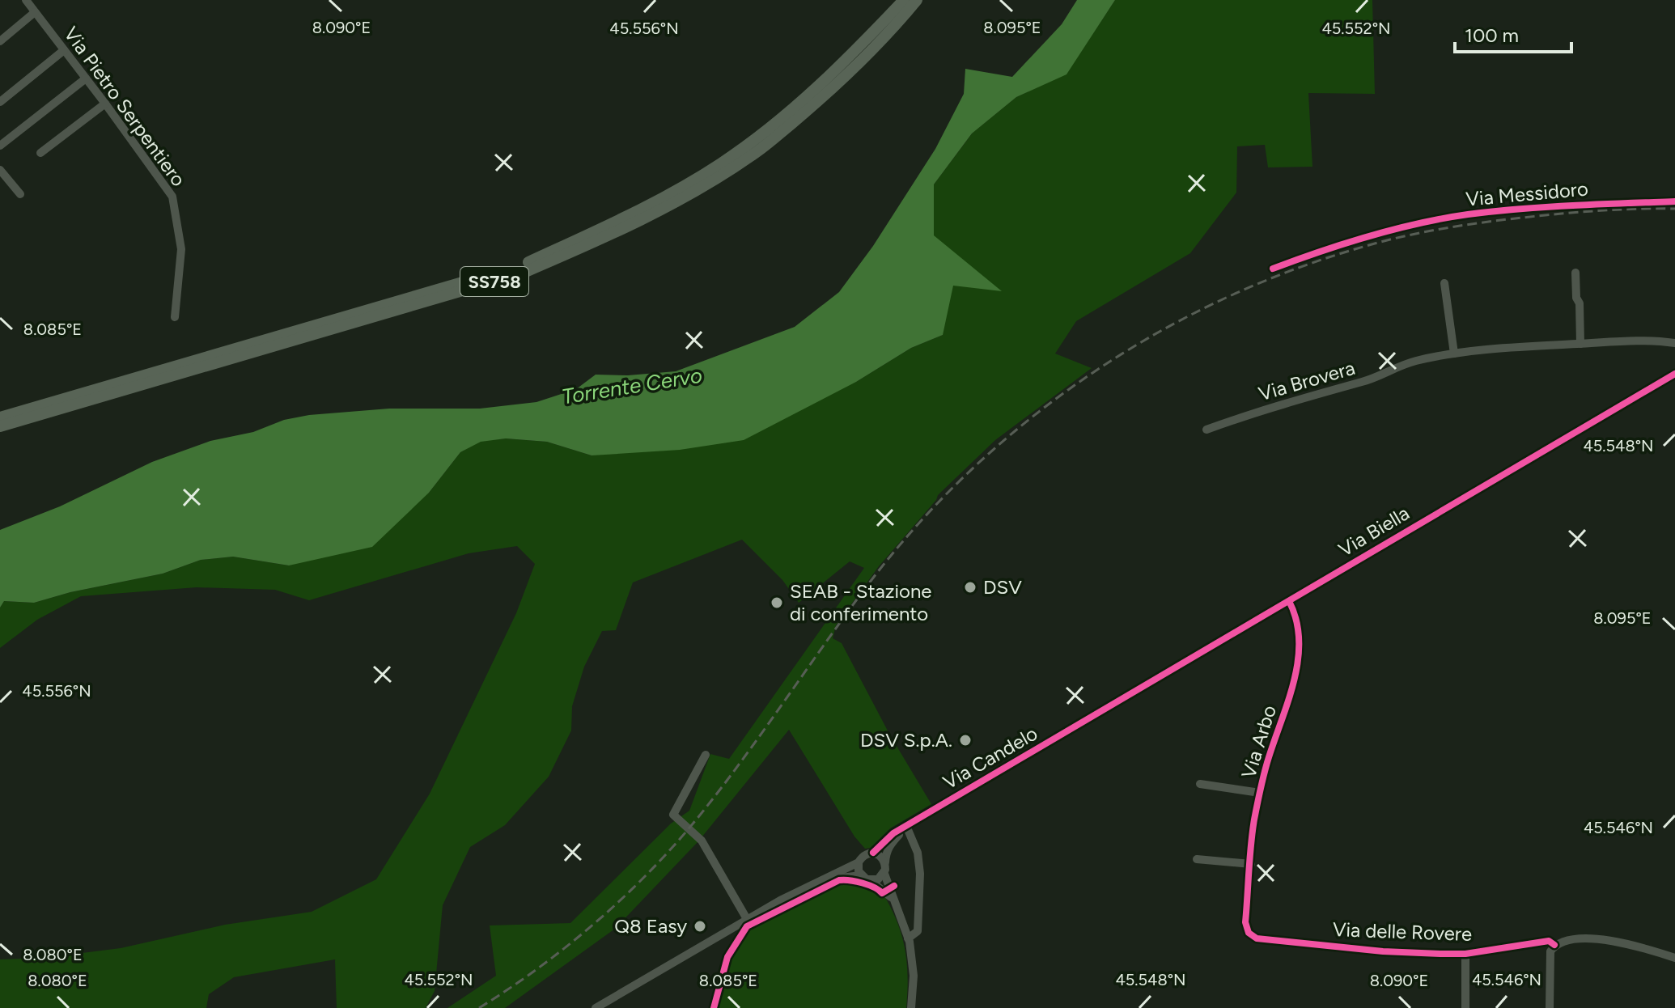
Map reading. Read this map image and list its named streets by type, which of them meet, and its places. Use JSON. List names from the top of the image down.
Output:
{
  "streets": {
    "highway": ["SS758"],
    "street": [
      "Via Pietro Serpentiero",
      "Via Messidoro",
      "Via Brovera",
      "Via Biella",
      "Via Arbo",
      "Via Candelo",
      "Via delle Rovere"
    ]
  },
  "crossings": [
    ["Via Biella", "Via Arbo"],
    ["Via Biella", "Via Candelo"],
    ["Via Arbo", "Via delle Rovere"]
  ],
  "water": ["Torrente Cervo"],
  "places": [
    "DSV",
    "SEAB - Stazione di conferimento",
    "DSV S.p.A.",
    "Q8 Easy"
  ],
  "scale_bar": "100 m",
  "coordinates": [
    "8.090°E",
    "8.095°E",
    "45.556°N",
    "45.552°N",
    "8.085°E",
    "45.548°N",
    "45.546°N",
    "8.080°E"
  ]
}
